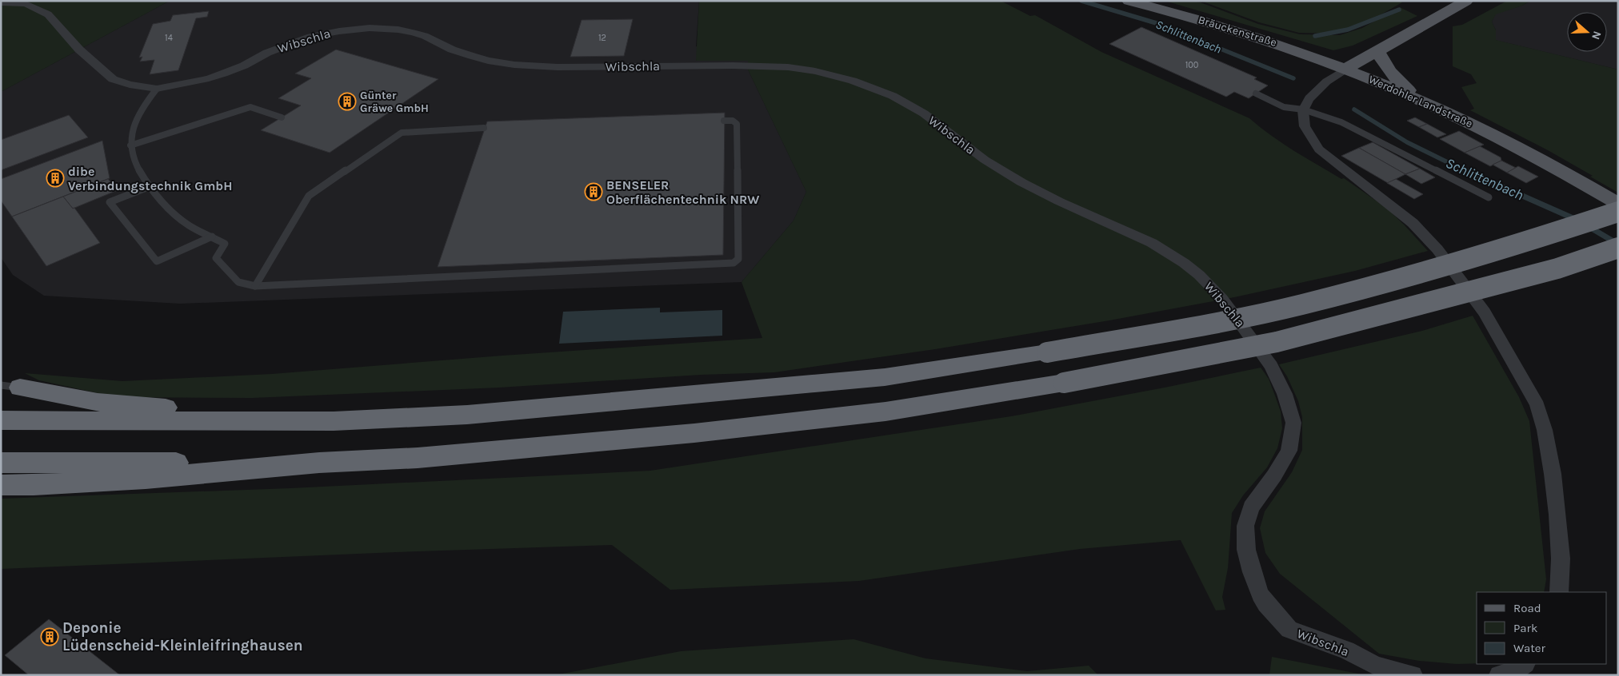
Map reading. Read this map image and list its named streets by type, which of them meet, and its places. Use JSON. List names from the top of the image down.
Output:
{
  "streets": {
    "main road": ["Bräuckenstraße", "Werdohler Landstraße"],
    "street": ["Wibschla"]
  },
  "crossings": [
    ["Bräuckenstraße", "Werdohler Landstraße"]
  ],
  "water": ["Schlittenbach"],
  "places": {
    "building": [
      "Günter Gräwe GmbH",
      "dibe Verbindungstechnik GmbH",
      "BENSELER Oberflächentechnik NRW",
      "Deponie Lüdenscheid-Kleinleifringhausen"
    ]
  },
  "house_numbers": ["14", "12", "100"],
  "legend": ["Road", "Park", "Water"],
  "north": "right"
}
